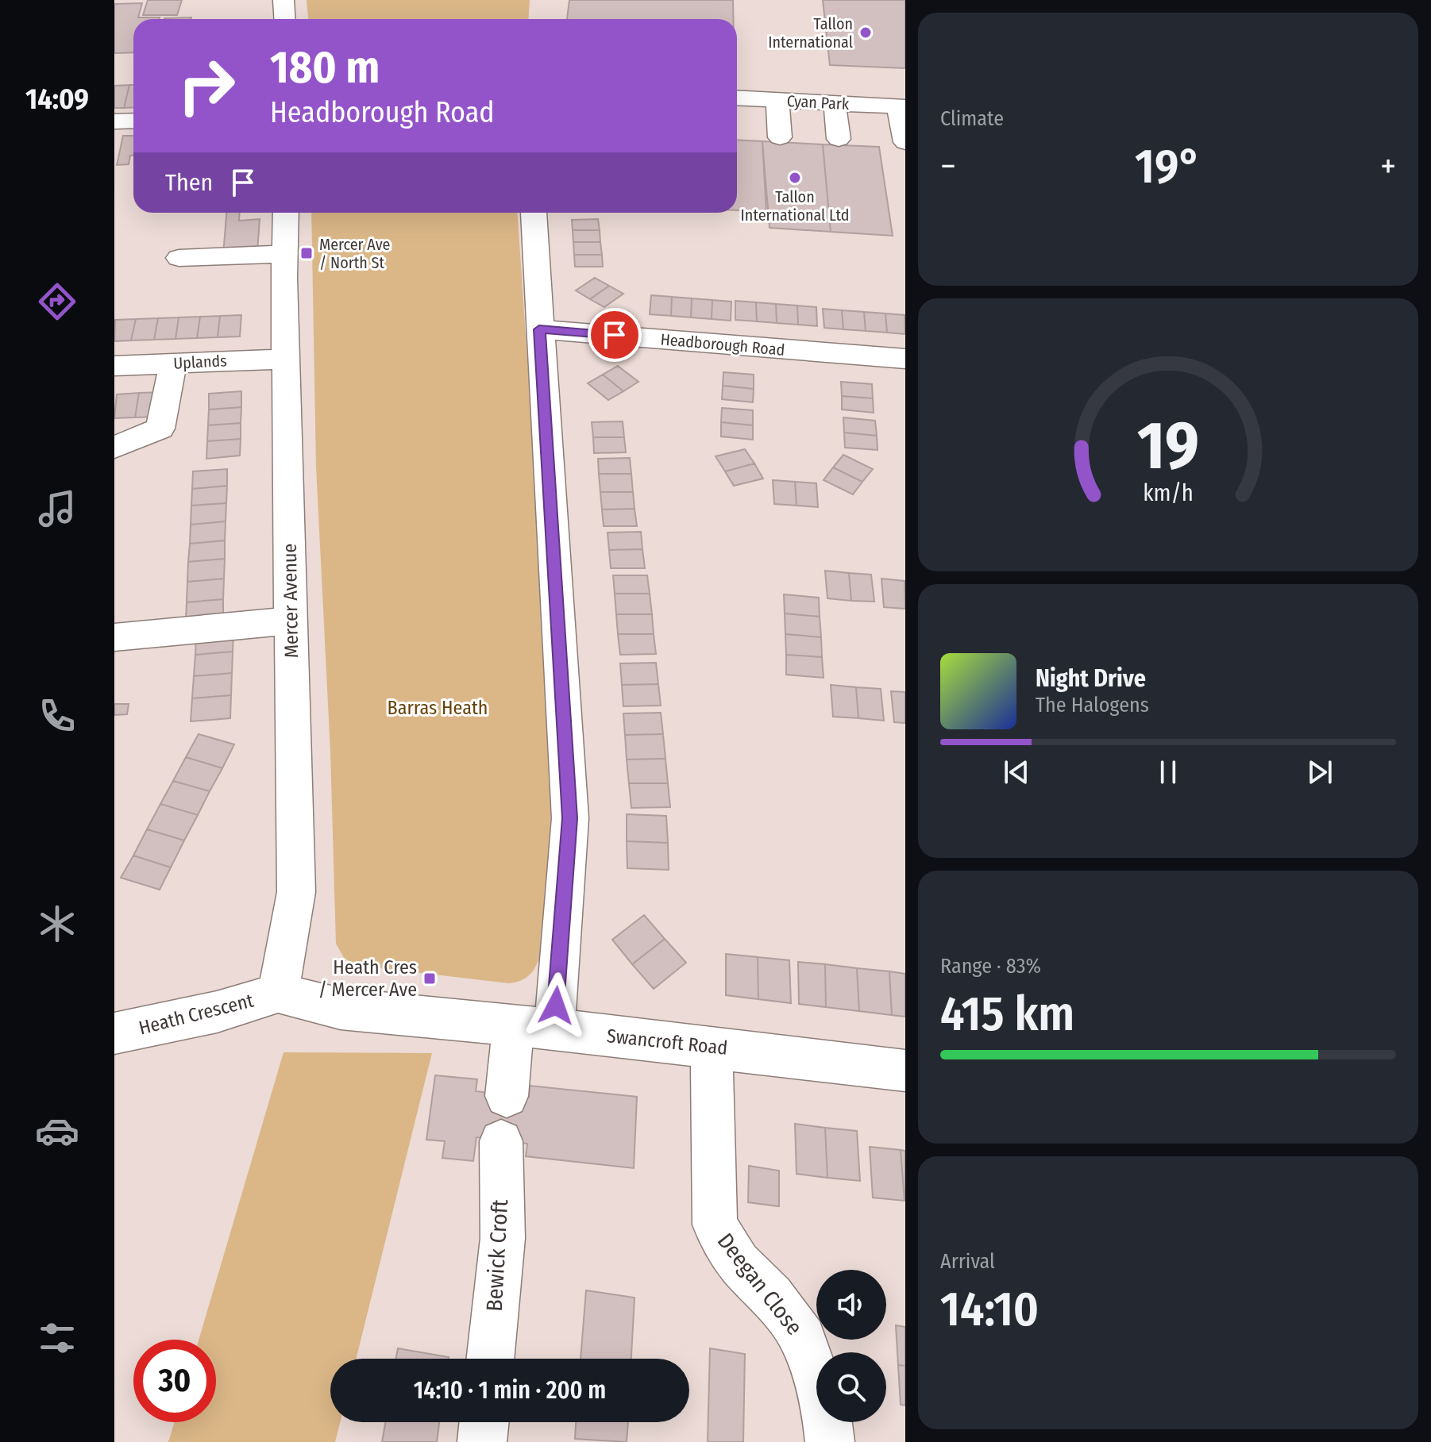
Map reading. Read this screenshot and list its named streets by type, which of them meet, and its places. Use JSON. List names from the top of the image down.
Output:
{
  "streets": {
    "street": [
      "Cyan Park",
      "Headborough Road",
      "Uplands",
      "Mercer Avenue",
      "Heath Crescent",
      "Swancroft Road",
      "Bewick Croft",
      "Deegan Close"
    ]
  },
  "crossings": [
    ["Uplands", "Mercer Avenue"],
    ["Mercer Avenue", "Heath Crescent"],
    ["Mercer Avenue", "Swancroft Road"],
    ["Heath Crescent", "Swancroft Road"],
    ["Swancroft Road", "Deegan Close"]
  ],
  "parks": ["Barras Heath"],
  "places": {
    "other": ["Tallon International", "Tallon International Ltd"],
    "transit": ["Mercer Ave / North St", "Heath Cres / Mercer Ave"]
  },
  "page": {
    "tabs": "14:09",
    "tile": [
      "Climate",
      ["Range · 83%", "415 km"],
      ["Arrival", "14:10"]
    ],
    "turn": ["180 m", "Headborough Road"],
    "heat": ["−", "19°", "+"],
    "then": "Then",
    "song": ["Night Drive", "The Halogens"],
    "limit": "30",
    "trip": "14:10 · 1 min · 200 m",
    "gauge": ["19", "km/h"]
  }
}
